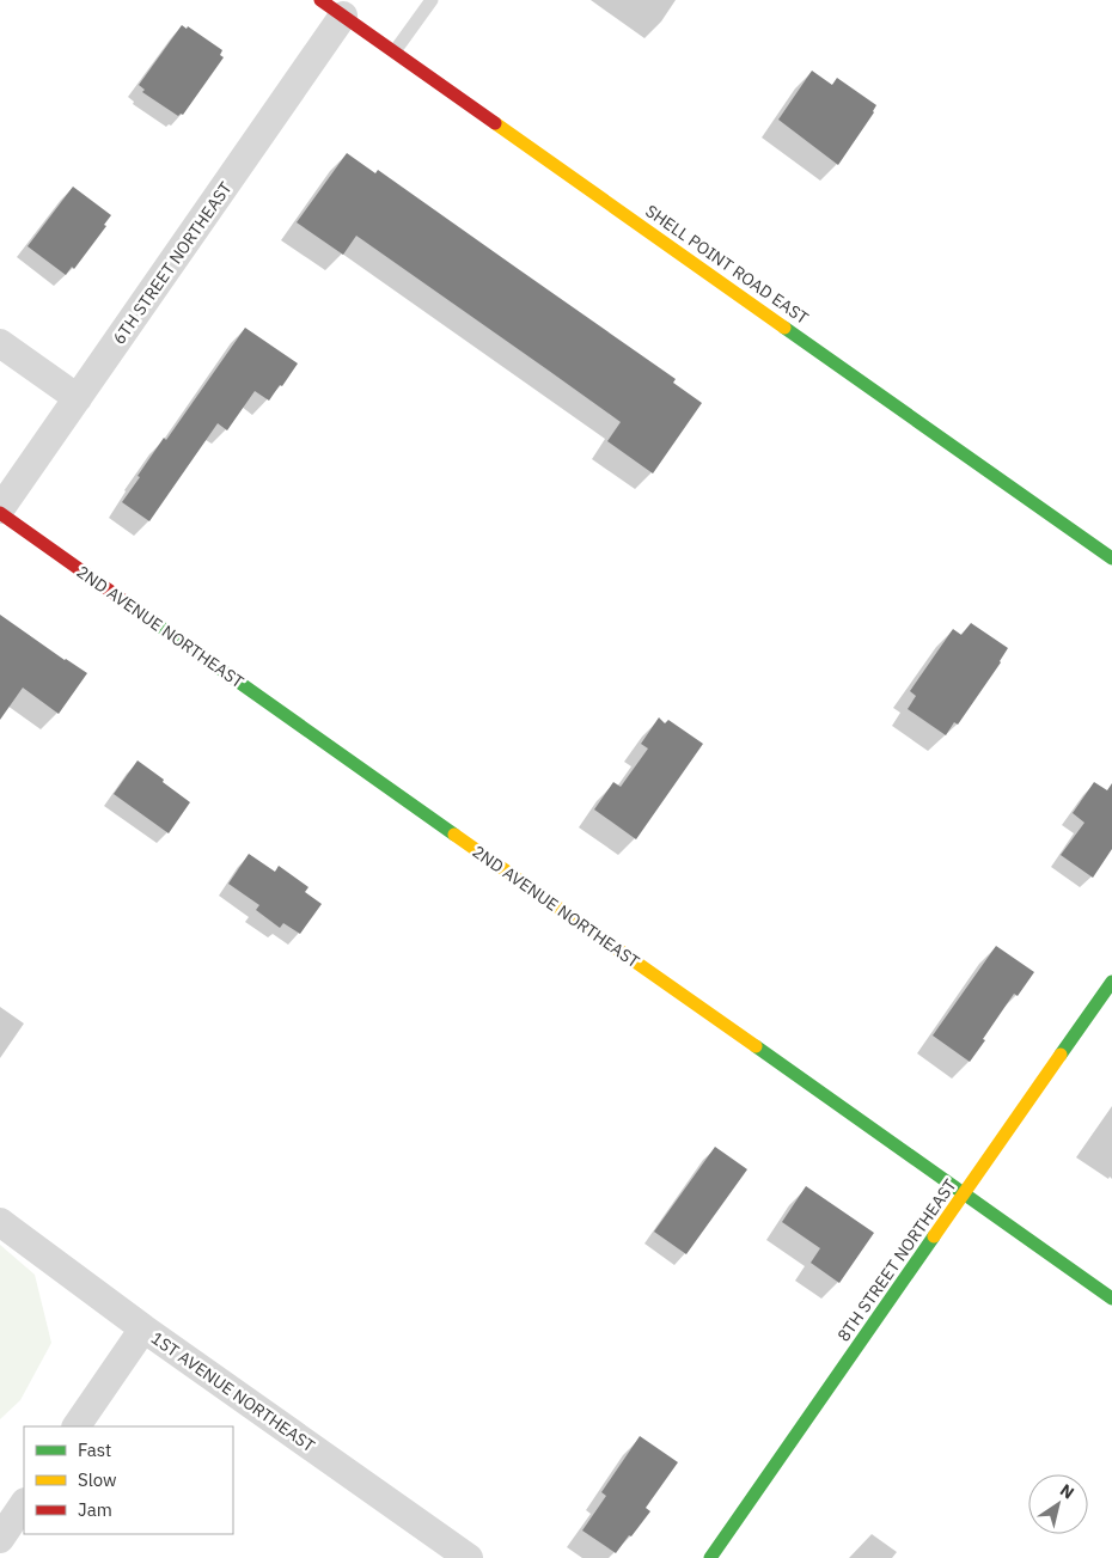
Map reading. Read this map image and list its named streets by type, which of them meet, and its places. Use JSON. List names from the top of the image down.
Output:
{
  "streets": {
    "street": [
      "6TH STREET NORTHEAST",
      "SHELL POINT ROAD EAST",
      "2ND AVENUE NORTHEAST",
      "8TH STREET NORTHEAST",
      "1ST AVENUE NORTHEAST"
    ]
  },
  "crossings": [
    ["6TH STREET NORTHEAST", "SHELL POINT ROAD EAST"],
    ["6TH STREET NORTHEAST", "2ND AVENUE NORTHEAST"],
    ["2ND AVENUE NORTHEAST", "8TH STREET NORTHEAST"]
  ],
  "legend": ["Fast", "Slow", "Jam"],
  "north": "top right"
}
